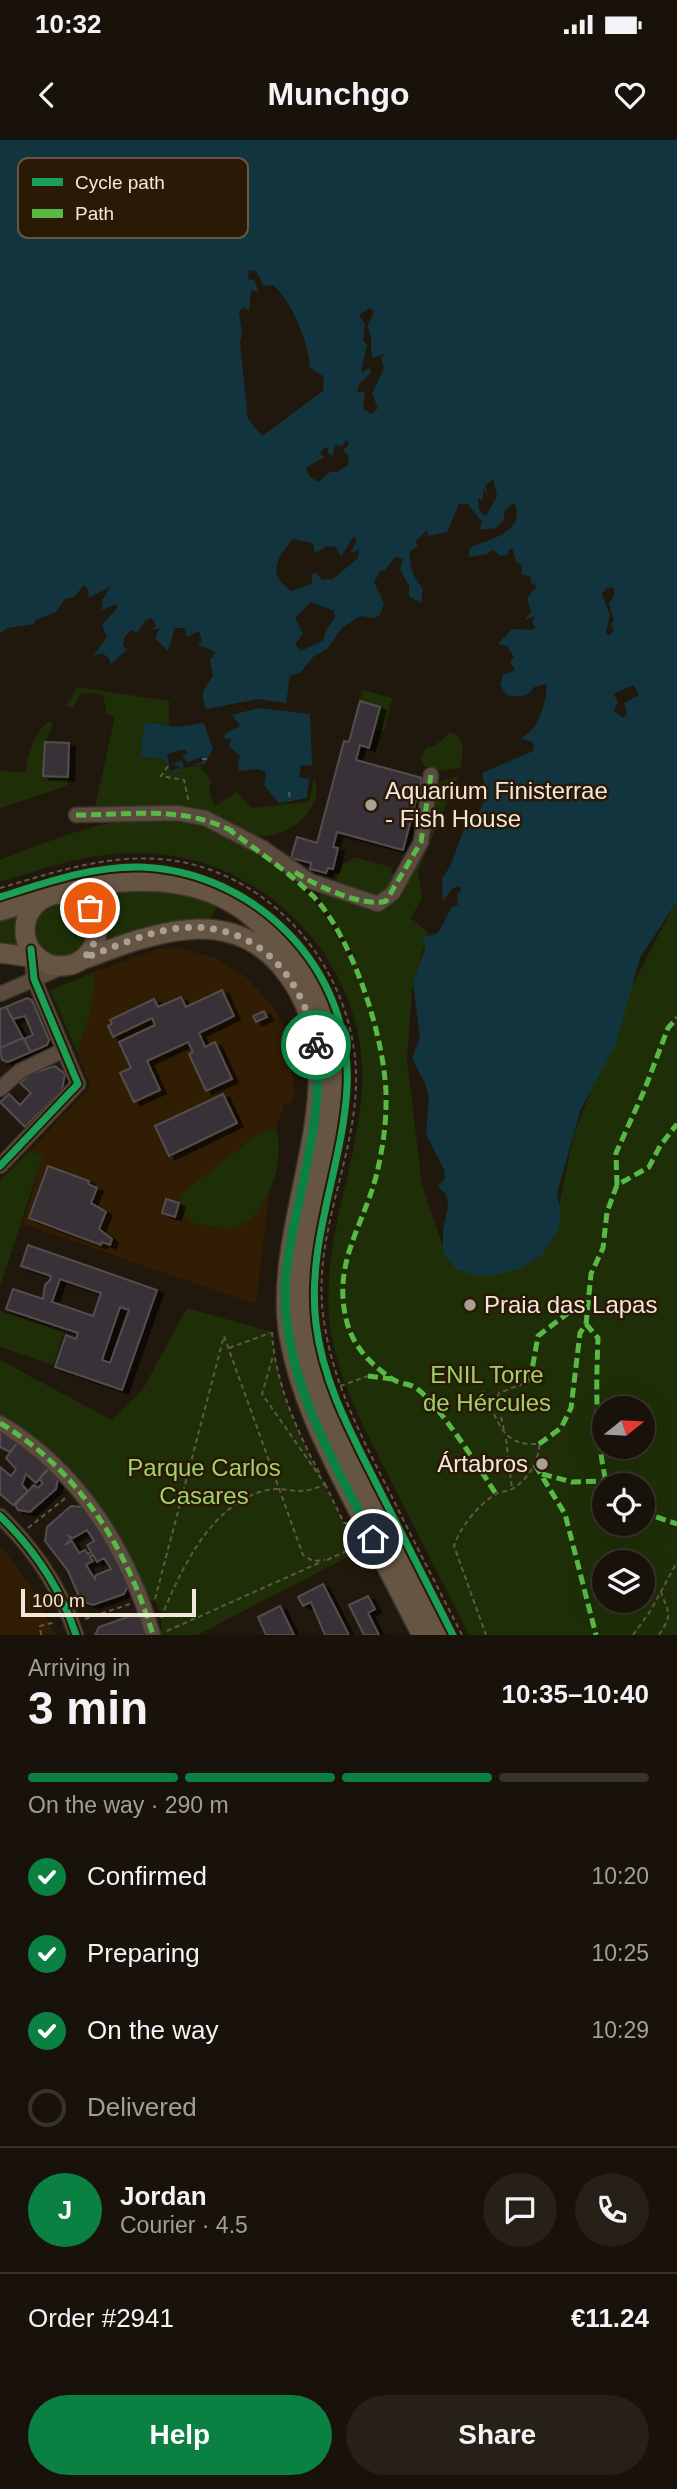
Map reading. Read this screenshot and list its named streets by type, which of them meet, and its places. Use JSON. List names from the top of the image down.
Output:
{
  "parks": ["ENIL Torre de Hércules", "Parque Carlos Casares"],
  "places": ["Aquarium Finisterrae - Fish House", "Praia das Lapas", "Ártabros"],
  "legend": ["Cycle path", "Path"],
  "scale_bar": "100 m",
  "north": "right",
  "page": {
    "status": "10:32",
    "header": "Munchgo",
    "scale": "100 m",
    "heading": ["3 min", "Arriving in", "10:35–10:40"],
    "panel": [
      "Jordan",
      "Courier · 4.5",
      "Order #2941",
      "€11.24"
    ],
    "bar": "On the way · 290 m",
    "list": [
      ["Confirmed", "10:20"],
      ["Preparing", "10:25"],
      ["On the way", "10:29"],
      "Delivered"
    ],
    "round": "J",
    "buttons": ["Help", "Share"]
  }
}
